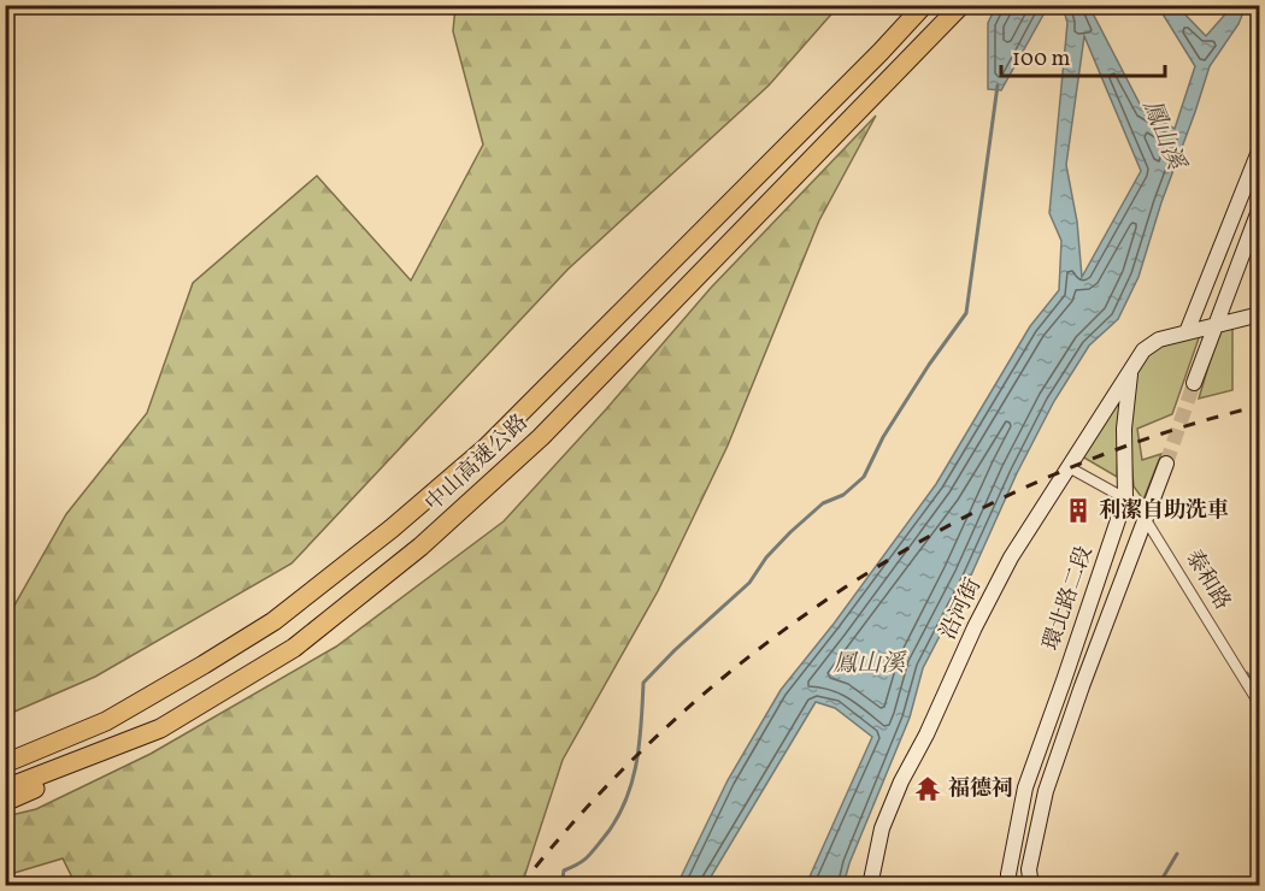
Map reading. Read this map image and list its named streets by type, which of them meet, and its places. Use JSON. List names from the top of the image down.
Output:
{
  "streets": {
    "highway": ["中山高速公路"],
    "street": ["泰和路", "環北路二段", "沿河街"]
  },
  "crossings": [
    ["泰和路", "環北路二段"],
    ["泰和路", "沿河街"],
    ["環北路二段", "沿河街"]
  ],
  "water": ["鳳山溪"],
  "places": {
    "building": ["利潔自助洗車"],
    "temple": ["福德祠"]
  },
  "scale_bar": "100 m"
}
